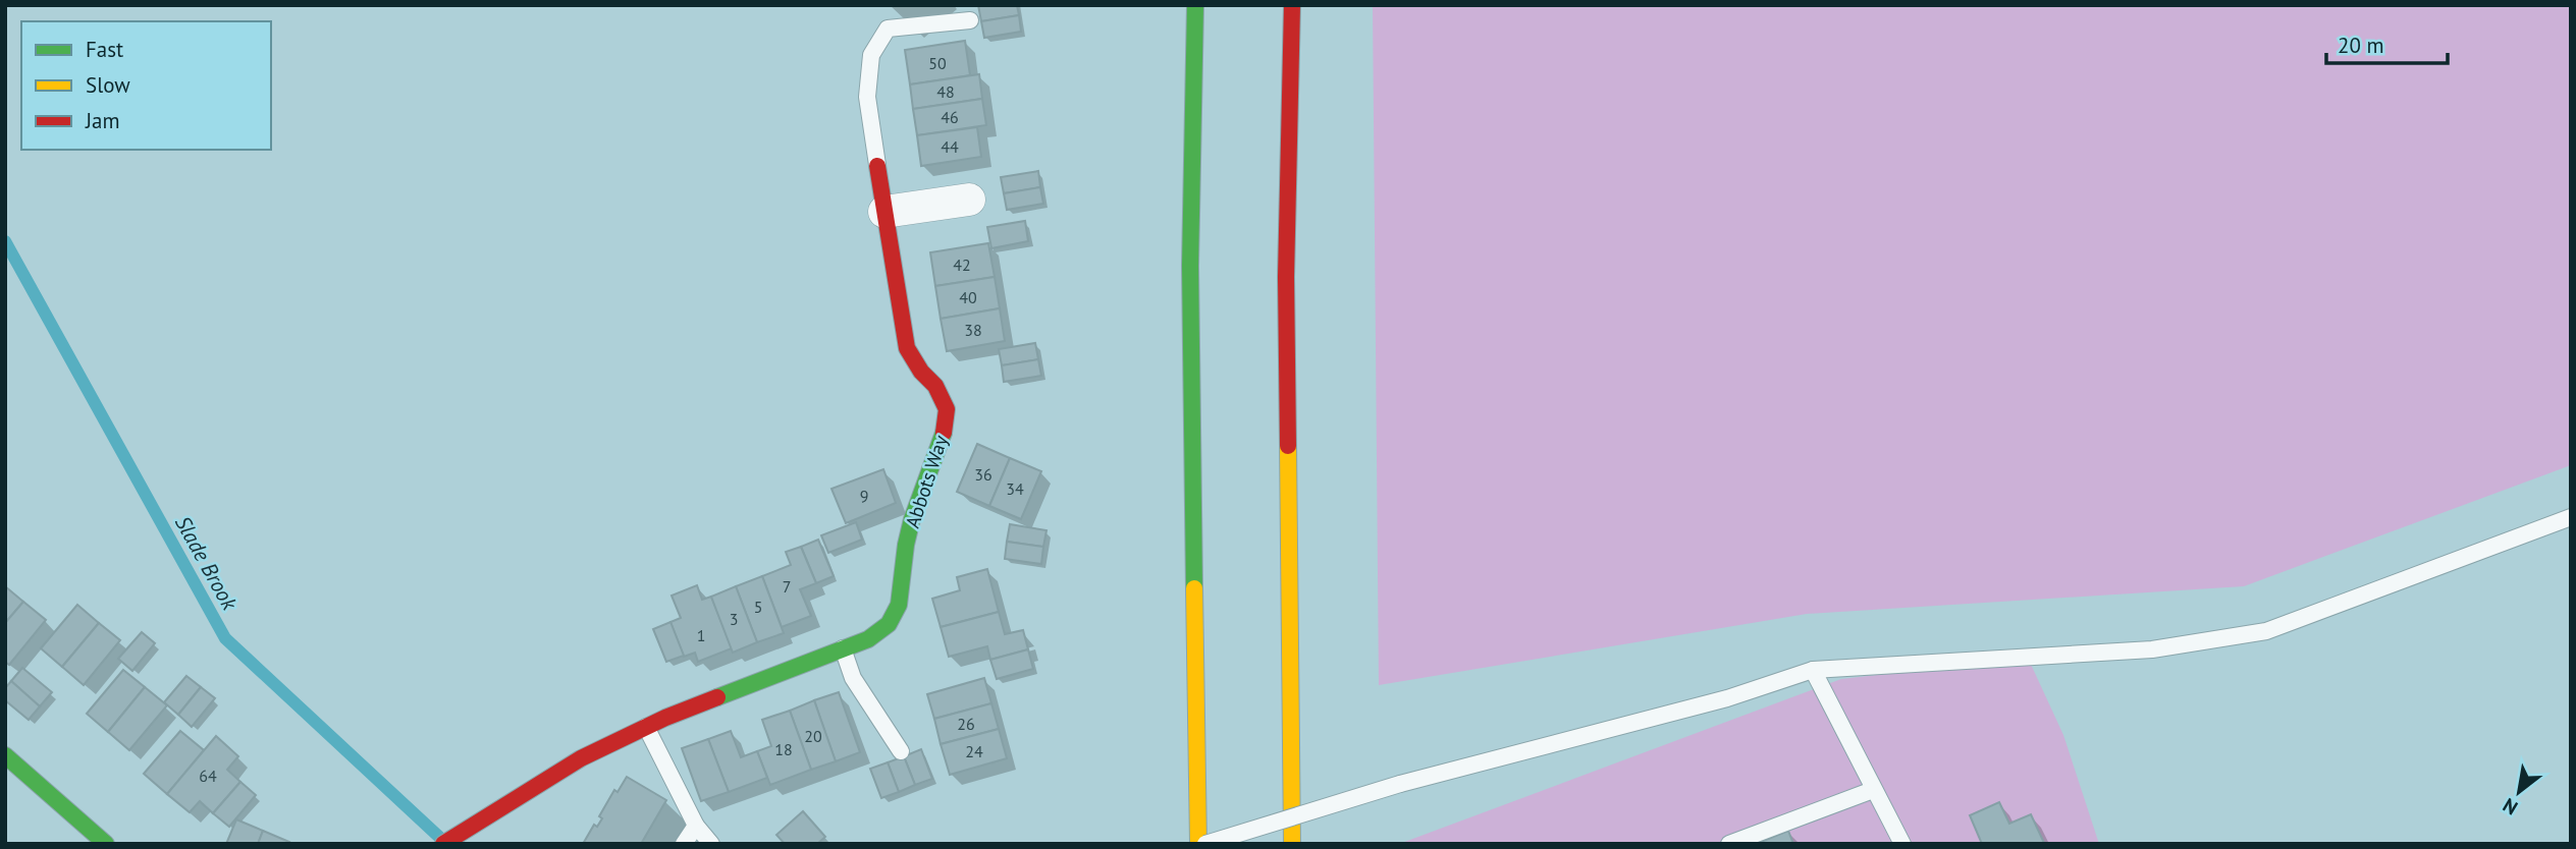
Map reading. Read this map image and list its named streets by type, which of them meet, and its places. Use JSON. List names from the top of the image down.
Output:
{
  "streets": {
    "main road": ["Abbots Way"]
  },
  "water": ["Slade Brook"],
  "house_numbers": [
    "50",
    "48",
    "46",
    "44",
    "42",
    "40",
    "38",
    "36",
    "34",
    "9",
    "7",
    "5",
    "3",
    "1",
    "26",
    "20",
    "18",
    "24",
    "64"
  ],
  "legend": ["Fast", "Slow", "Jam"],
  "scale_bar": "20 m",
  "north": "bottom left"
}
